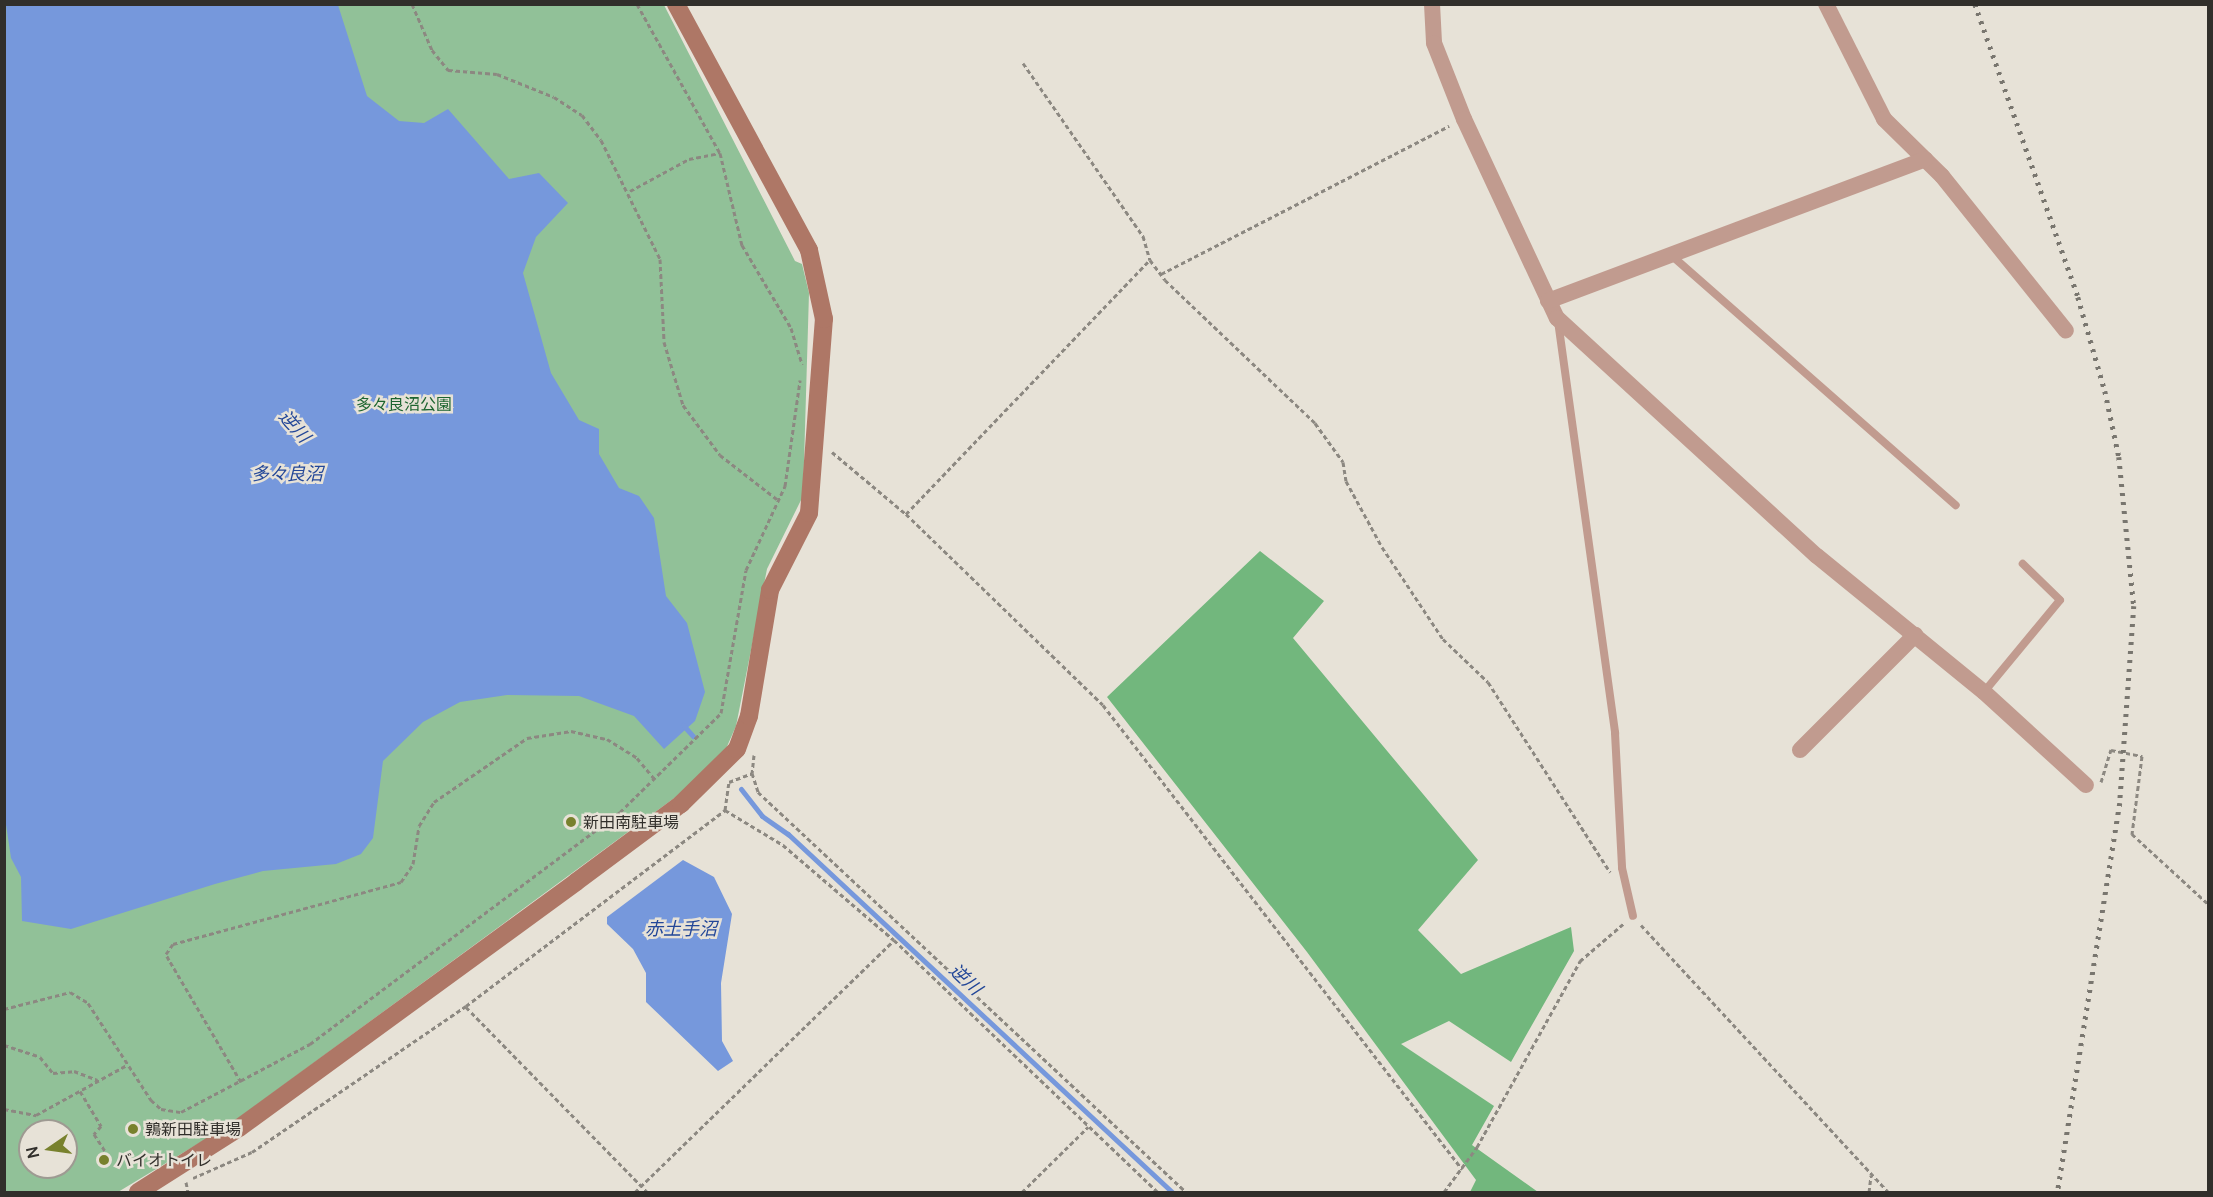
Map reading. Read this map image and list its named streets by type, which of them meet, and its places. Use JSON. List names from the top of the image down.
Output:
{
  "water": ["逆川", "多々良沼", "赤土手沼"],
  "parks": ["多々良沼公園"],
  "places": ["新田南駐車場", "鶉新田駐車場", "バイオトイレ"],
  "north": "left"
}
